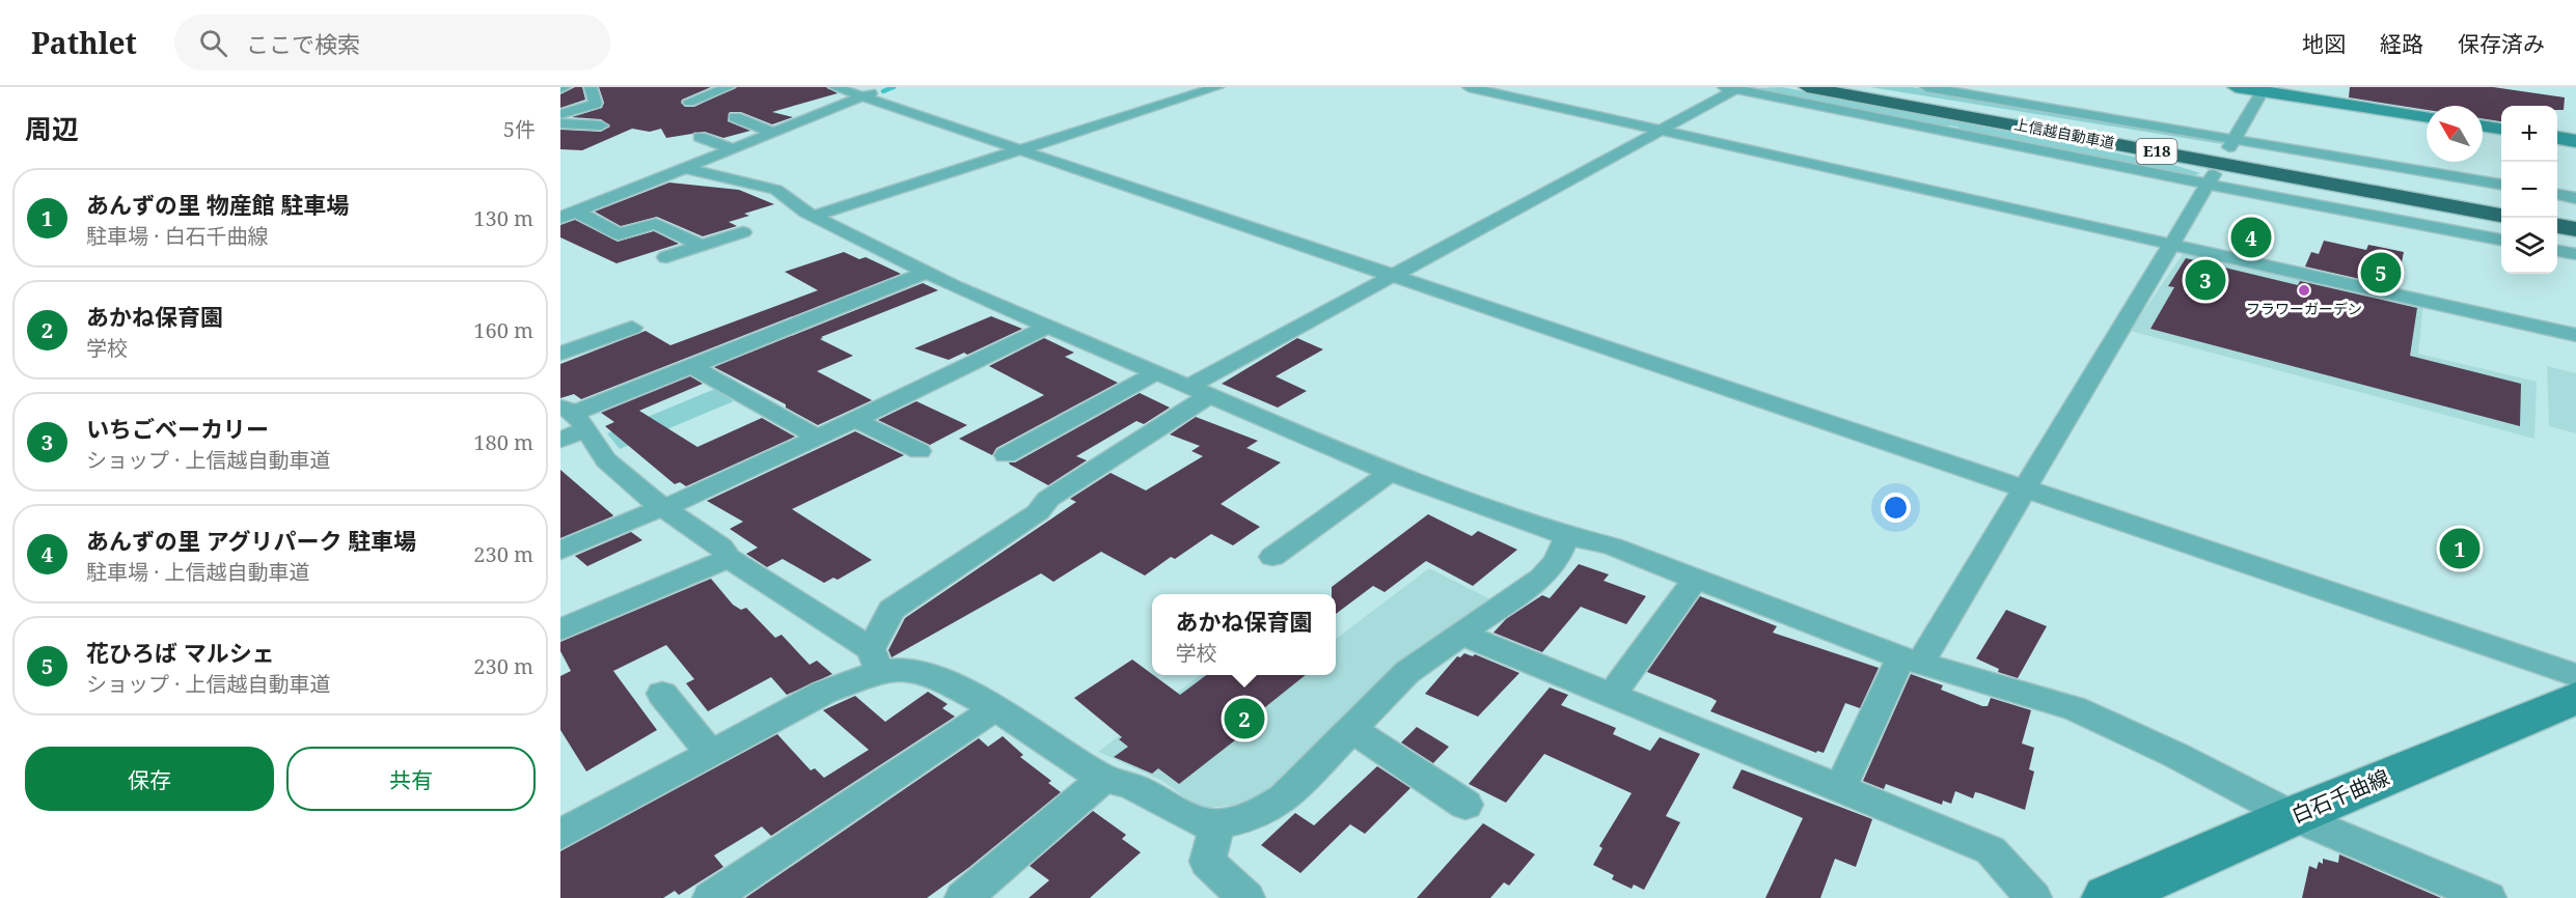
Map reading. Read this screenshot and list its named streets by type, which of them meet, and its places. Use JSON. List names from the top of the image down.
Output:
{
  "streets": {
    "highway": ["上信越自動車道", "E18"],
    "main road": ["白石千曲線"]
  },
  "places": ["フラワーガーデン"],
  "north": "top left",
  "page": {
    "header": "Pathlet",
    "search": "ここで検索",
    "nav": ["地図", "経路", "保存済み"],
    "heading": ["周辺", "5件"],
    "map_buttons": ["+", "−"],
    "list": [
      {
        "mark": "1",
        "name": "あんずの里 物産館 駐車場",
        "note": "駐車場 · 白石千曲線",
        "value": "130 m"
      },
      {
        "mark": "2",
        "name": "あかね保育園",
        "note": "学校",
        "value": "160 m"
      },
      {
        "mark": "3",
        "name": "いちごベーカリー",
        "note": "ショップ · 上信越自動車道",
        "value": "180 m"
      },
      {
        "mark": "4",
        "name": "あんずの里 アグリパーク 駐車場",
        "note": "駐車場 · 上信越自動車道",
        "value": "230 m"
      },
      {
        "mark": "5",
        "name": "花ひろば マルシェ",
        "note": "ショップ · 上信越自動車道",
        "value": "230 m"
      }
    ],
    "pins": [
      "4",
      "5",
      "3",
      "1",
      "2"
    ],
    "popup": ["あかね保育園", "学校"],
    "buttons": ["保存", "共有"]
  }
}
